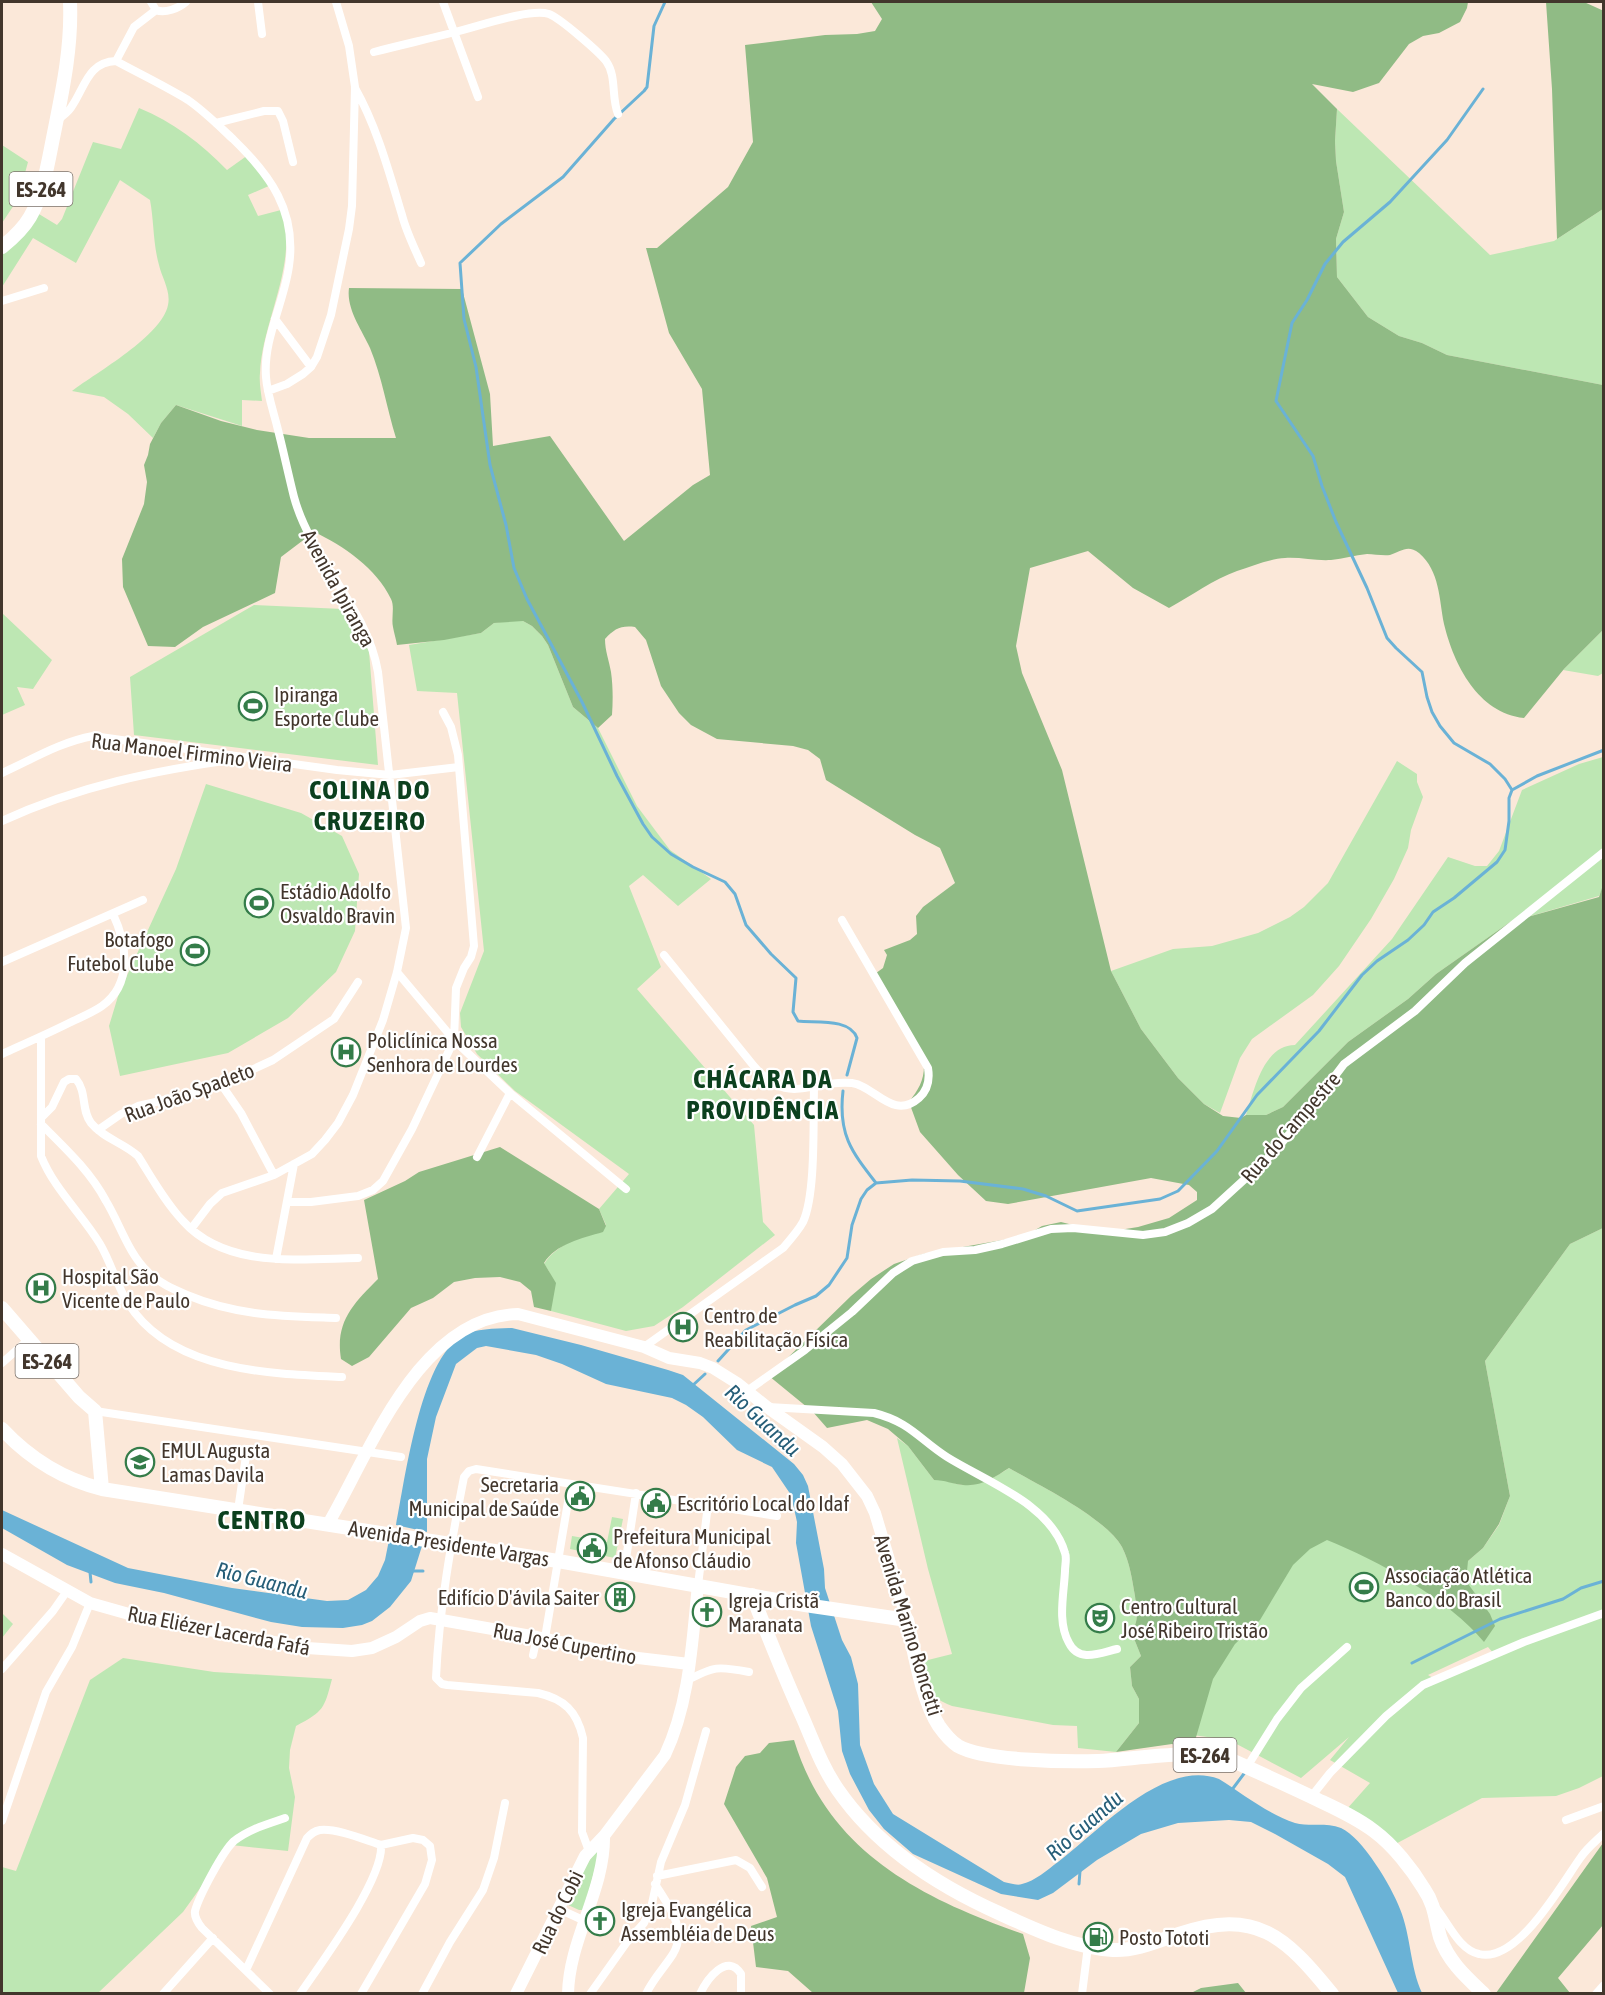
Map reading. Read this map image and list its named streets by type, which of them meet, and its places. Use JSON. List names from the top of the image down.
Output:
{
  "streets": {
    "main road": ["ES-264", "Avenida Presidente Vargas", "Avenida Marino Roncetti"],
    "street": [
      "Avenida Ipiranga",
      "Rua Manoel Firmino Vieira",
      "Rua João Spadeto",
      "Rua do Campestre",
      "Rua Eliézer Lacerda Fafá",
      "Rua José Cupertino",
      "Rua do Cobi"
    ]
  },
  "crossings": [
    ["Avenida Ipiranga", "Rua Manoel Firmino Vieira"],
    ["Rua do Campestre", "Avenida Marino Roncetti"],
    ["Avenida Presidente Vargas", "Avenida Marino Roncetti"],
    ["Avenida Presidente Vargas", "Rua do Cobi"],
    ["Rua Eliézer Lacerda Fafá", "Rua José Cupertino"],
    ["Rua José Cupertino", "Rua do Cobi"]
  ],
  "districts": ["COLINA DO CRUZEIRO", "CHÁCARA DA PROVIDÊNCIA", "CENTRO"],
  "water": ["Rio Guandu"],
  "places": {
    "sports": [
      "Ipiranga Esporte Clube",
      "Estádio Adolfo Osvaldo Bravin",
      "Botafogo Futebol Clube",
      "Associação Atlética Banco do Brasil"
    ],
    "hospital": ["Policlínica Nossa Senhora de Lourdes", "Hospital São Vicente de Paulo", "Centro de Reabilitação Física"],
    "school or university": ["EMUL Augusta Lamas Davila"],
    "public building": ["Secretaria Municipal de Saúde", "Escritório Local do Idaf", "Prefeitura Municipal de Afonso Cláudio"],
    "building": ["Edifício D'ávila Saiter"],
    "church": ["Igreja Cristã Maranata", "Igreja Evangélica Assembléia de Deus"],
    "theatre": ["Centro Cultural José Ribeiro Tristão"],
    "fuel station": ["Posto Tototi"]
  }
}
